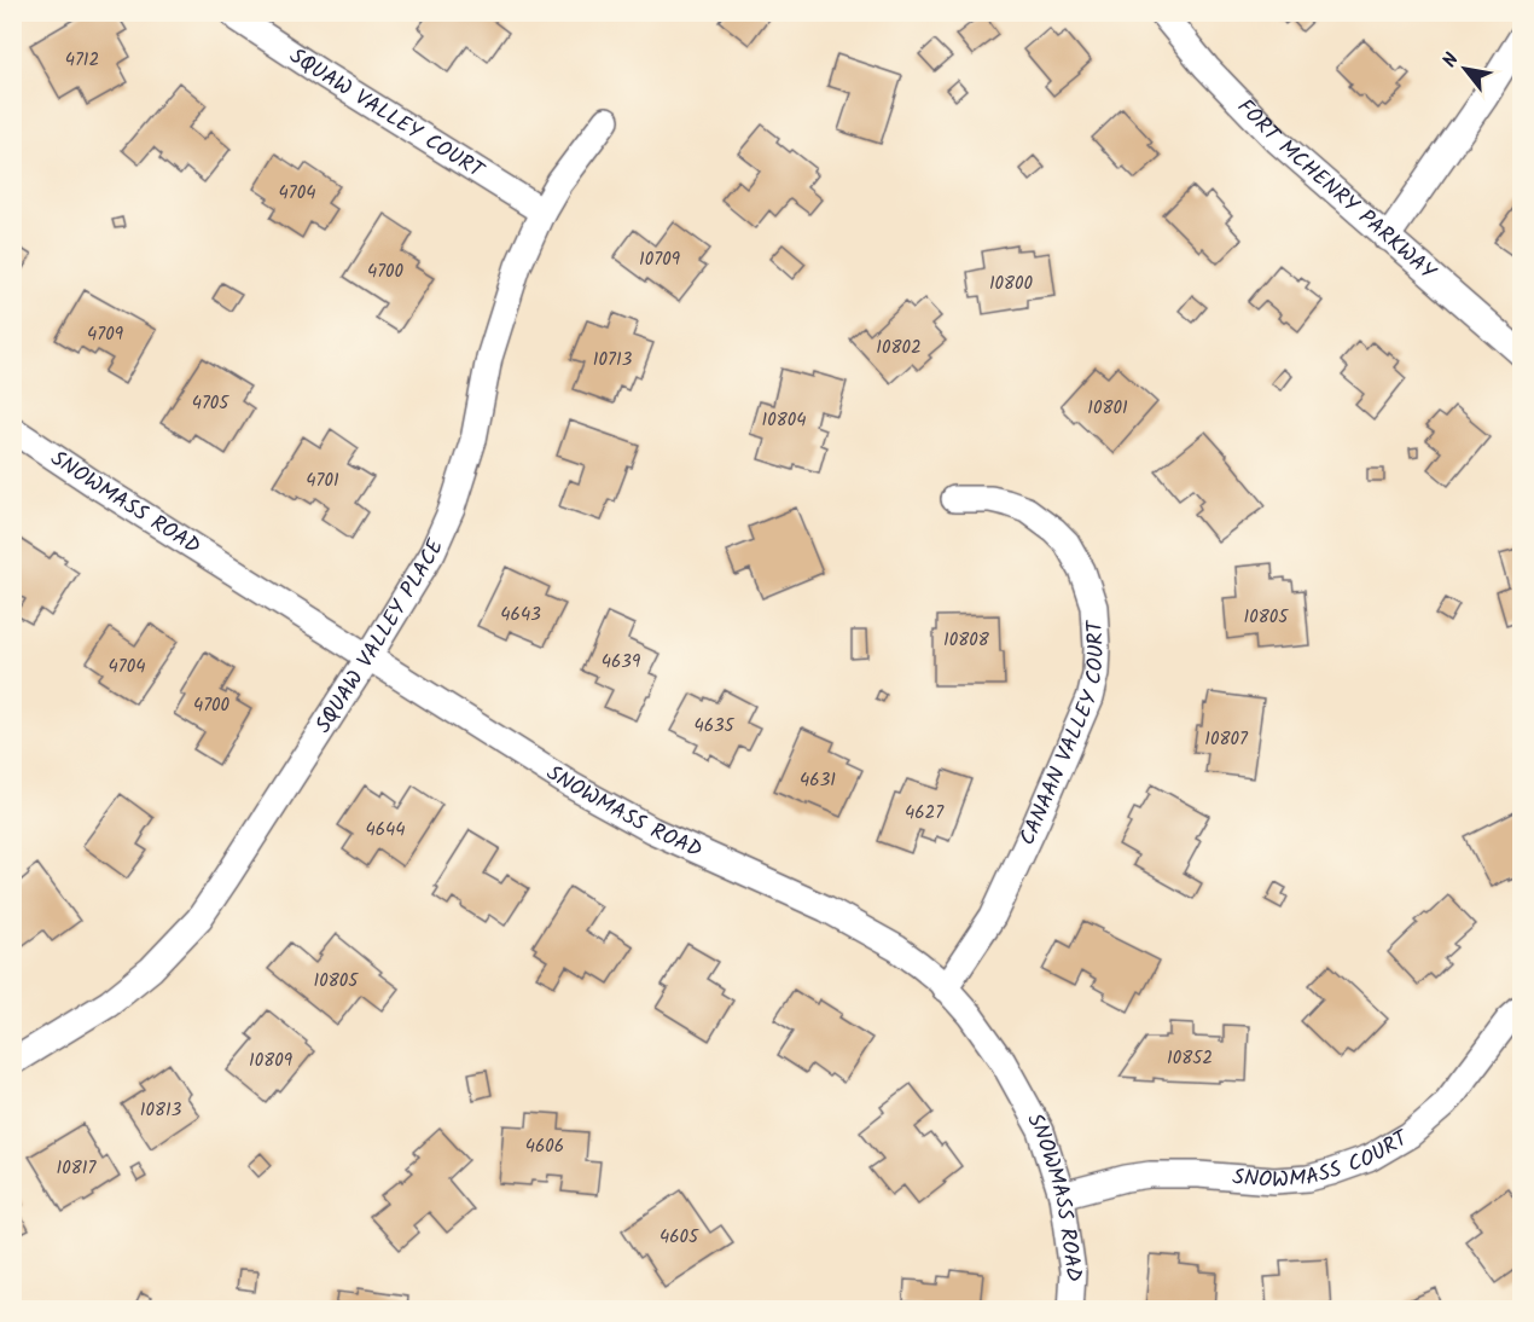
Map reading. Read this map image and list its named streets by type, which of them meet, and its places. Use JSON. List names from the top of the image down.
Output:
{
  "streets": {
    "street": [
      "SQUAW VALLEY COURT",
      "FORT MCHENRY PARKWAY",
      "SNOWMASS ROAD",
      "SQUAW VALLEY PLACE",
      "CANAAN VALLEY COURT",
      "SNOWMASS COURT"
    ]
  },
  "crossings": [
    ["SQUAW VALLEY COURT", "SQUAW VALLEY PLACE"],
    ["SNOWMASS ROAD", "SQUAW VALLEY PLACE"],
    ["SNOWMASS ROAD", "CANAAN VALLEY COURT"],
    ["SNOWMASS ROAD", "SNOWMASS COURT"]
  ],
  "house_numbers": [
    "4712",
    "4704",
    "10709",
    "4700",
    "10800",
    "4709",
    "10802",
    "10713",
    "4705",
    "10801",
    "10804",
    "4701",
    "4643",
    "10805",
    "10808",
    "4639",
    "4704",
    "4700",
    "4635",
    "10807",
    "4631",
    "4627",
    "4644",
    "10805",
    "10852",
    "10809",
    "10813",
    "4606",
    "10817",
    "4605"
  ],
  "north": "top left"
}
